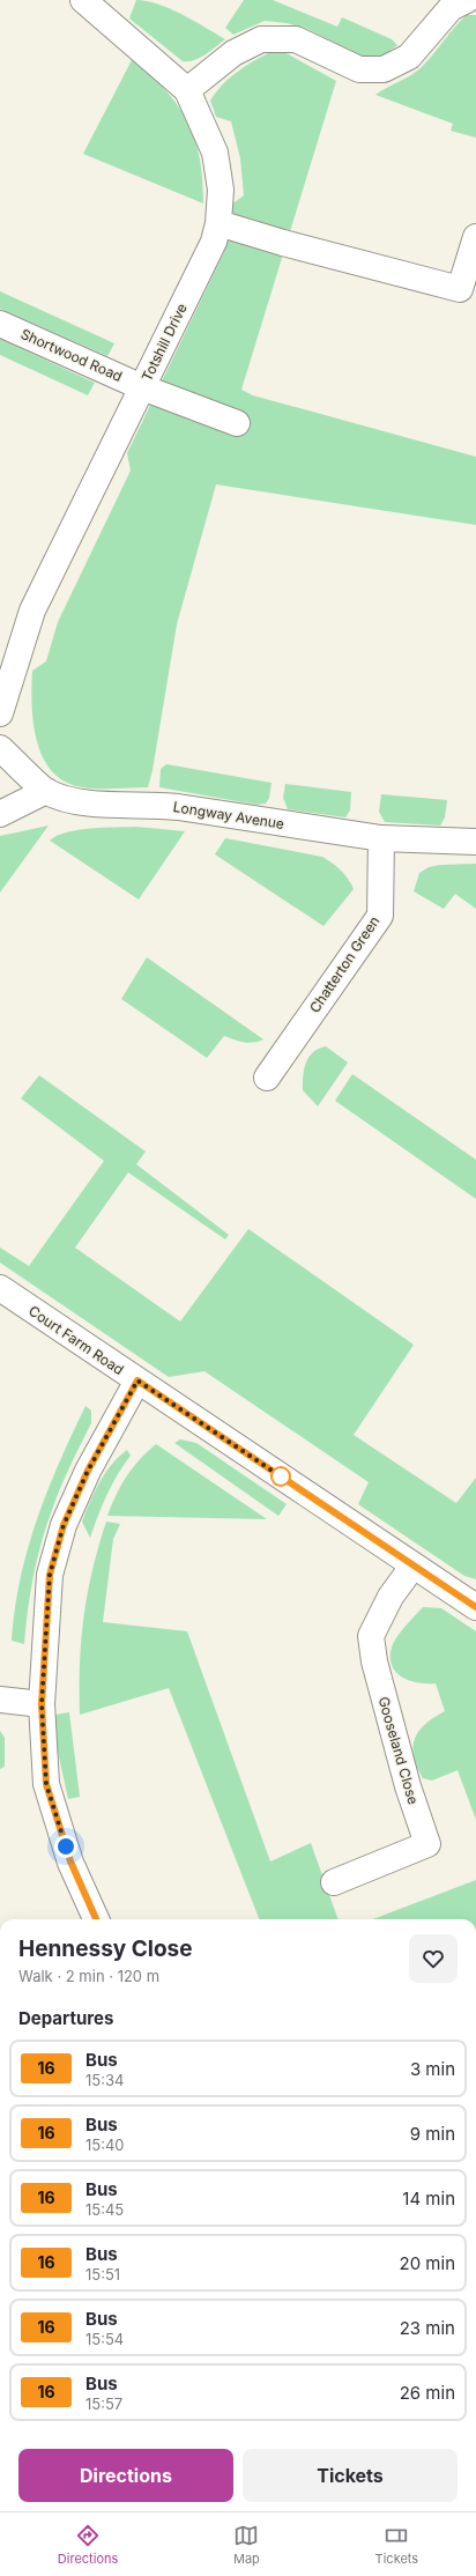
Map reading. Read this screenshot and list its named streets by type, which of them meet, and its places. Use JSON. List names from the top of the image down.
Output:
{
  "streets": {
    "street": [
      "Totshill Drive",
      "Shortwood Road",
      "Longway Avenue",
      "Chatterton Green",
      "Court Farm Road",
      "Gooseland Close"
    ]
  },
  "crossings": [
    ["Totshill Drive", "Shortwood Road"],
    ["Longway Avenue", "Chatterton Green"],
    ["Court Farm Road", "Gooseland Close"]
  ],
  "lines": ["bus line 16"],
  "page": {
    "heading": [
      ["Hennessy Close", "Walk · 2 min · 120 m"],
      "Departures"
    ],
    "list": [
      {
        "mark": "16",
        "name": "Bus",
        "note": "15:34",
        "value": "3 min"
      },
      {
        "mark": "16",
        "name": "Bus",
        "note": "15:40",
        "value": "9 min"
      },
      {
        "mark": "16",
        "name": "Bus",
        "note": "15:45",
        "value": "14 min"
      },
      {
        "mark": "16",
        "name": "Bus",
        "note": "15:51",
        "value": "20 min"
      },
      {
        "mark": "16",
        "name": "Bus",
        "note": "15:54",
        "value": "23 min"
      },
      {
        "mark": "16",
        "name": "Bus",
        "note": "15:57",
        "value": "26 min"
      }
    ],
    "buttons": ["Directions", "Tickets"],
    "tabs": ["Directions", "Map", "Tickets"]
  }
}
